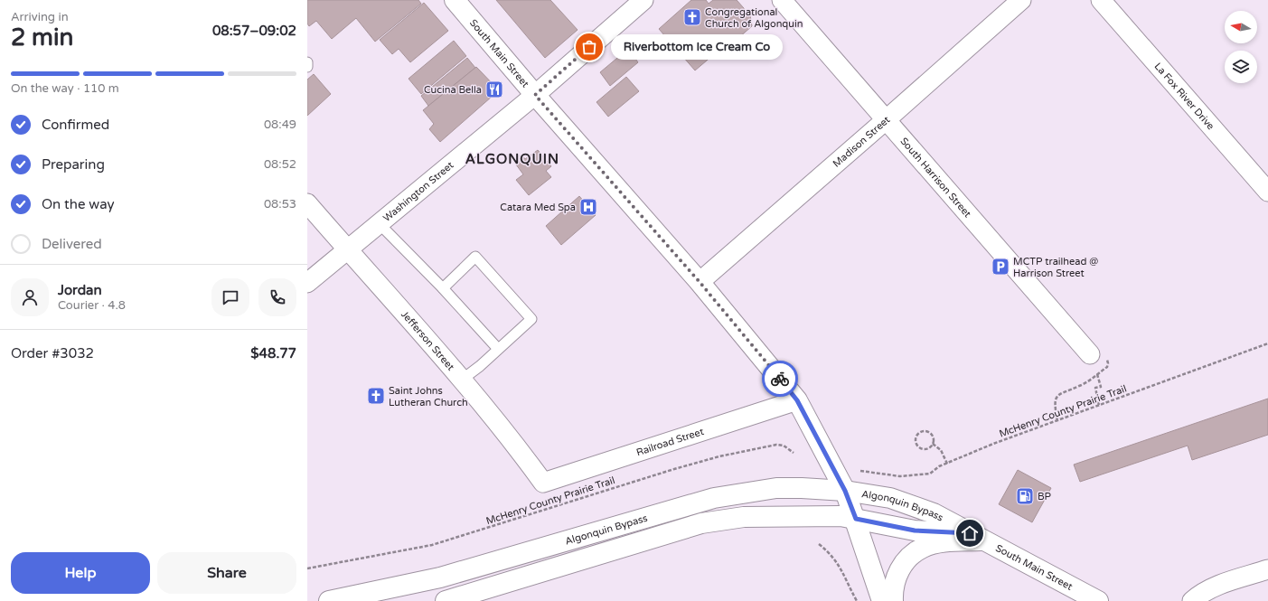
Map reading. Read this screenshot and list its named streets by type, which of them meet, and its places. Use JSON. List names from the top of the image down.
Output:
{
  "streets": {
    "main road": ["South Main Street", "Algonquin Bypass"],
    "street": [
      "La Fox River Drive",
      "Madison Street",
      "South Harrison Street",
      "Washington Street",
      "Jefferson Street",
      "Railroad Street"
    ],
    "path": ["McHenry County Prairie Trail"]
  },
  "crossings": [
    ["South Main Street", "Madison Street"],
    ["South Main Street", "Washington Street"],
    ["South Main Street", "Railroad Street"],
    ["South Main Street", "Algonquin Bypass"],
    ["Madison Street", "South Harrison Street"],
    ["Washington Street", "Jefferson Street"],
    ["Jefferson Street", "Railroad Street"]
  ],
  "districts": ["ALGONQUIN"],
  "places": {
    "church": ["Congregational Church of Algonquin", "Saint Johns Lutheran Church"],
    "other": ["Riverbottom Ice Cream Co"],
    "restaurant": ["Cucina Bella"],
    "hospital": ["Catara Med Spa"],
    "parking": ["MCTP trailhead @ Harrison Street"],
    "fuel station": ["BP"]
  },
  "north": "left",
  "page": {
    "heading": ["2 min", "Arriving in", "08:57–09:02"],
    "panel": [
      "Jordan",
      "Courier · 4.8",
      "Order #3032",
      "$48.77"
    ],
    "bubble": "Riverbottom Ice Cream Co",
    "bar": "On the way · 110 m",
    "list": [
      ["Confirmed", "08:49"],
      ["Preparing", "08:52"],
      ["On the way", "08:53"],
      "Delivered"
    ],
    "buttons": ["Help", "Share"]
  }
}
